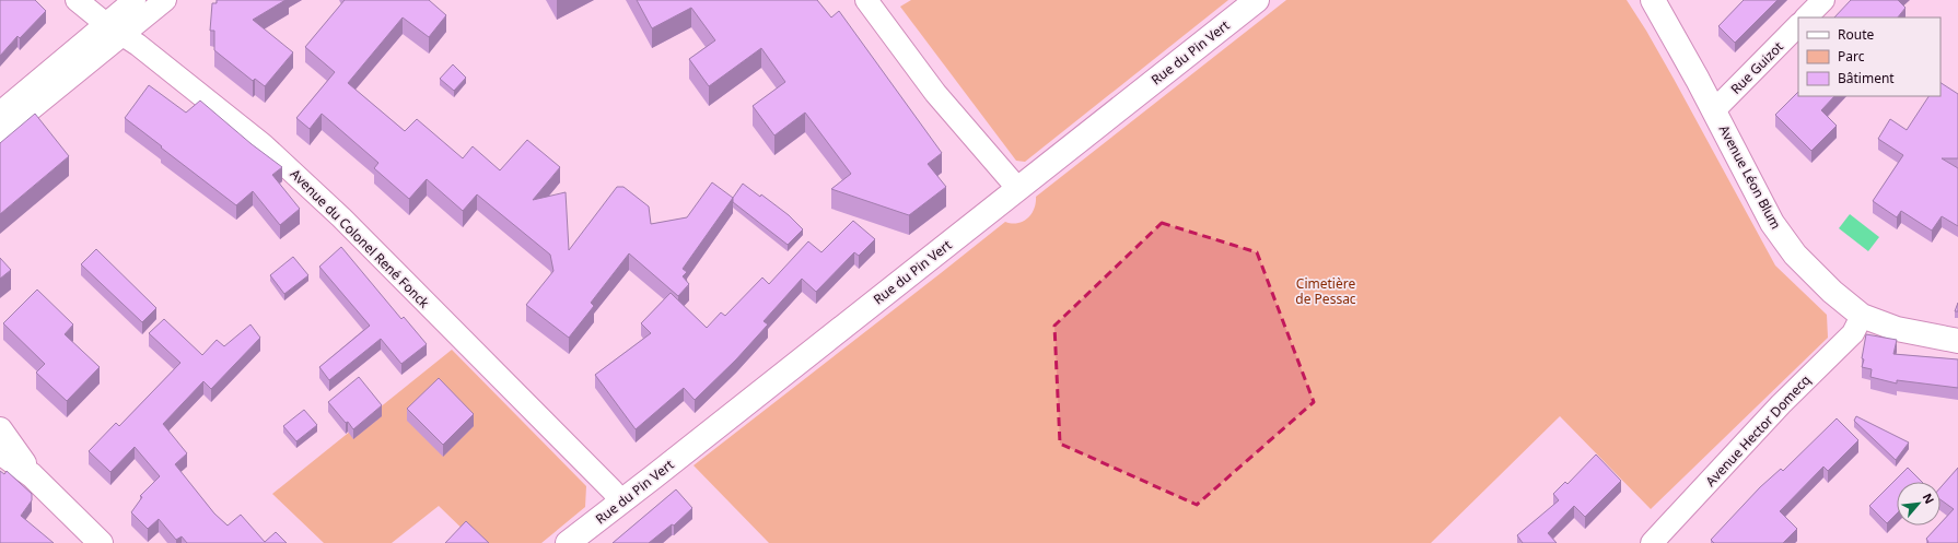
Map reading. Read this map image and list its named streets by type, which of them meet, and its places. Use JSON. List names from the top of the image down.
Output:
{
  "streets": {
    "street": [
      "Rue du Pin Vert",
      "Rue Guizot",
      "Avenue Léon Blum",
      "Avenue du Colonel René Fonck",
      "Avenue Hector Domecq"
    ]
  },
  "crossings": [
    ["Rue du Pin Vert", "Avenue du Colonel René Fonck"],
    ["Rue Guizot", "Avenue Léon Blum"],
    ["Avenue Léon Blum", "Avenue Hector Domecq"]
  ],
  "parks": ["Cimetière de Pessac"],
  "legend": ["Route", "Parc", "Bâtiment"],
  "north": "top right"
}
